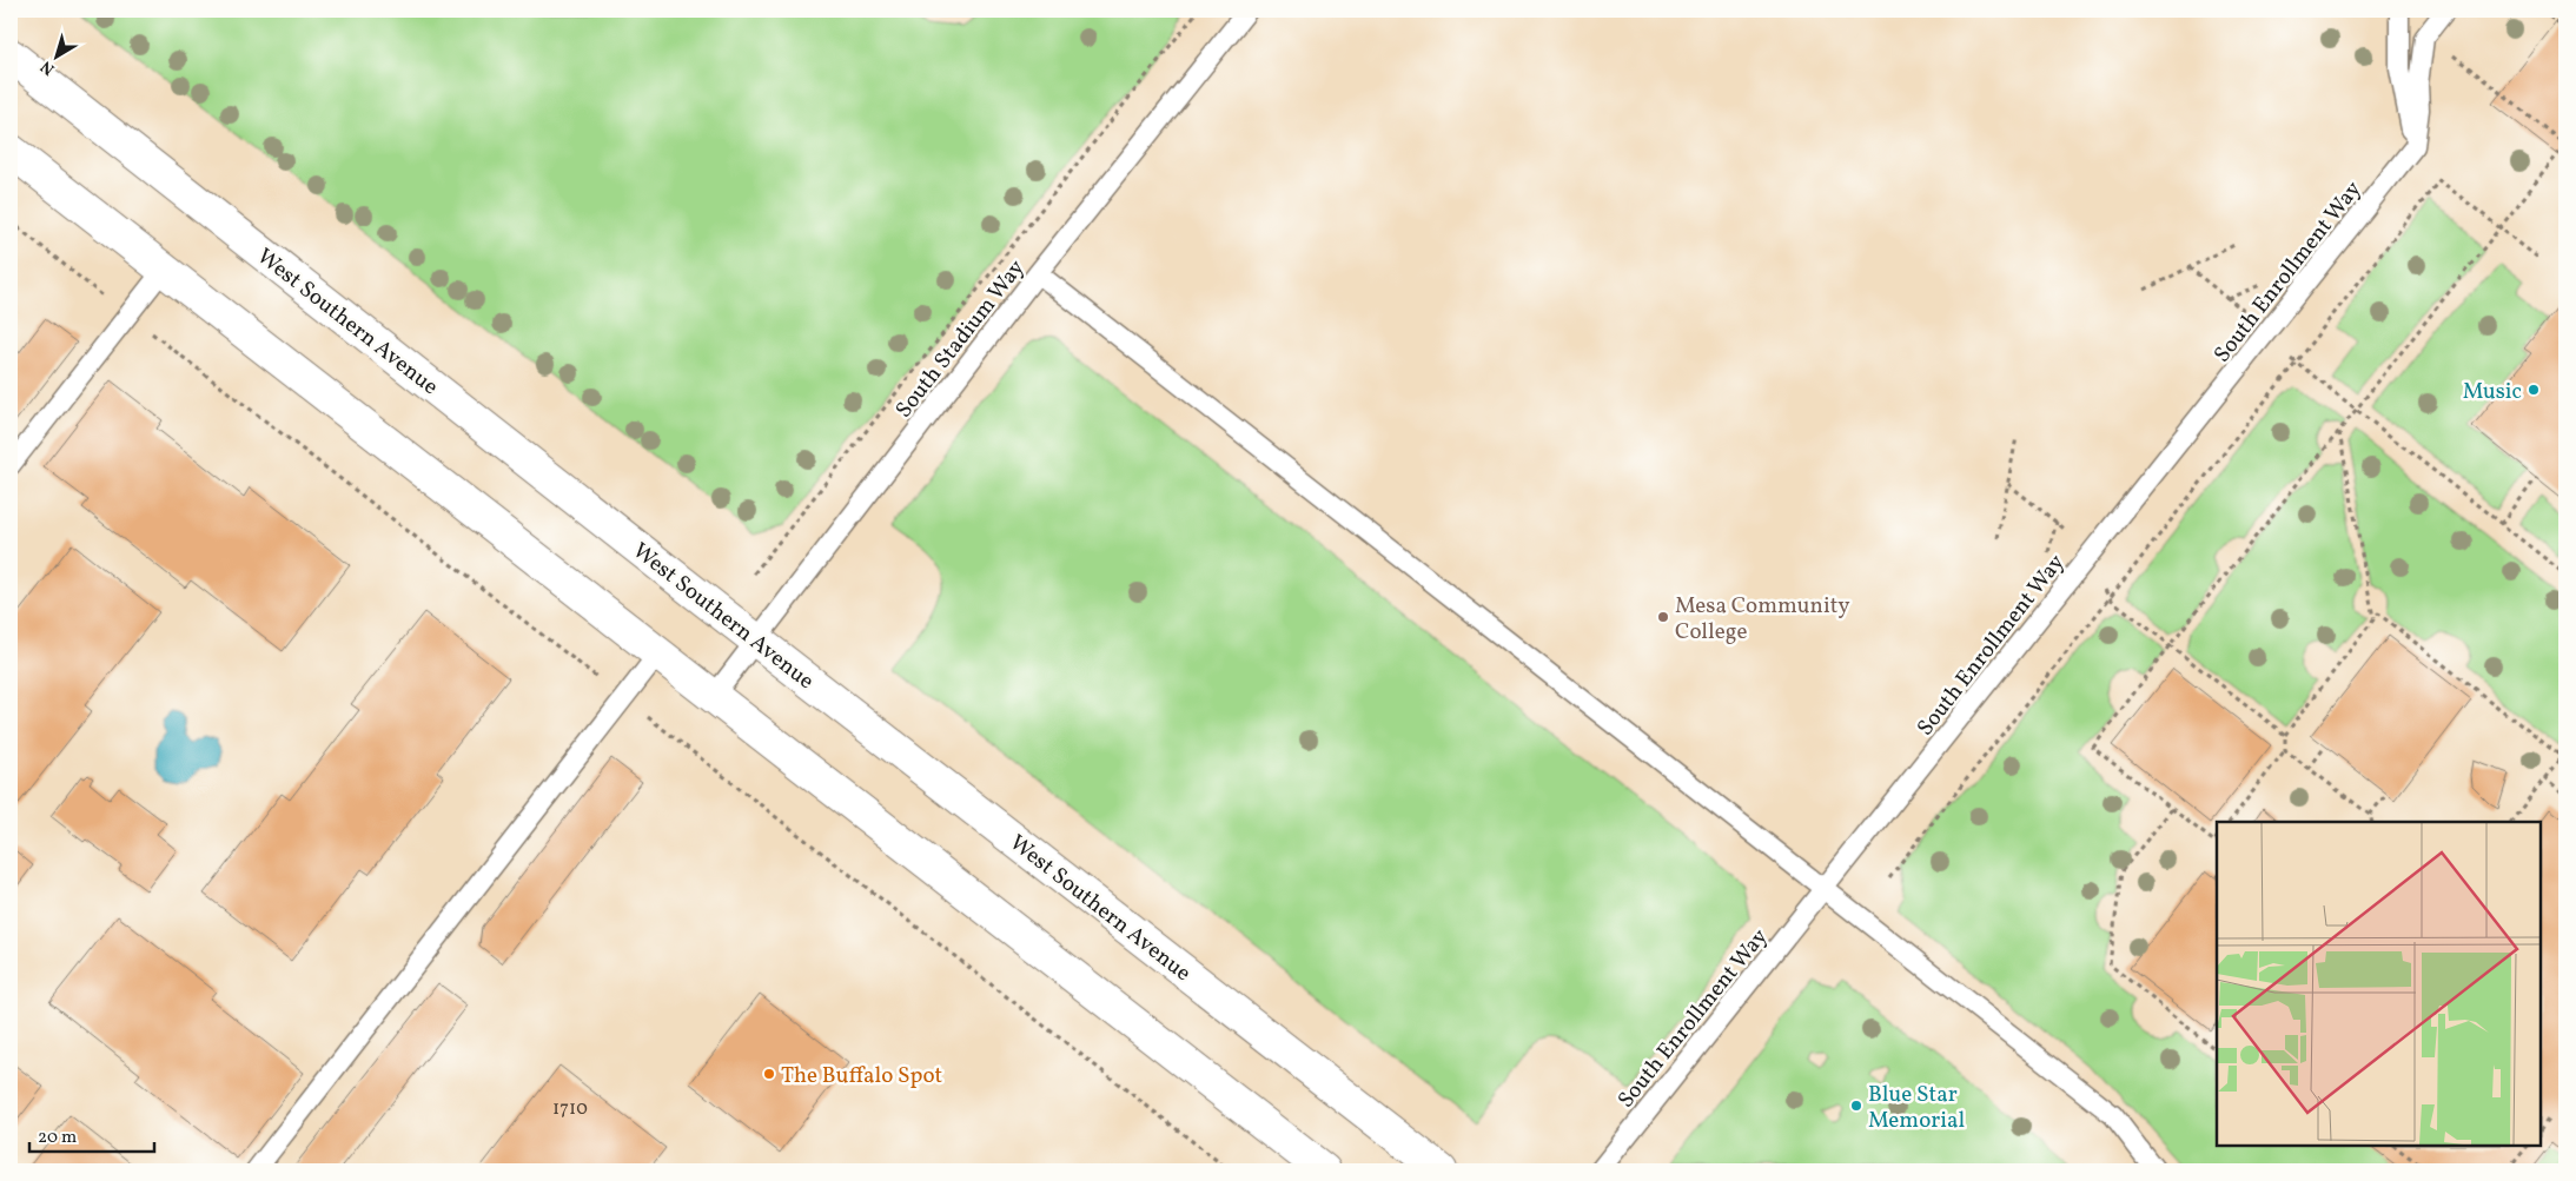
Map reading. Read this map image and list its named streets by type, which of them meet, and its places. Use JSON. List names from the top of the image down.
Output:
{
  "streets": {
    "main road": ["West Southern Avenue"],
    "lane": ["South Enrollment Way", "South Stadium Way"]
  },
  "crossings": [
    ["West Southern Avenue", "South Stadium Way"]
  ],
  "places": [
    "Music",
    "Mesa Community College",
    "The Buffalo Spot",
    "Blue Star Memorial"
  ],
  "house_numbers": ["1710"],
  "scale_bar": "20 m",
  "north": "bottom left"
}
